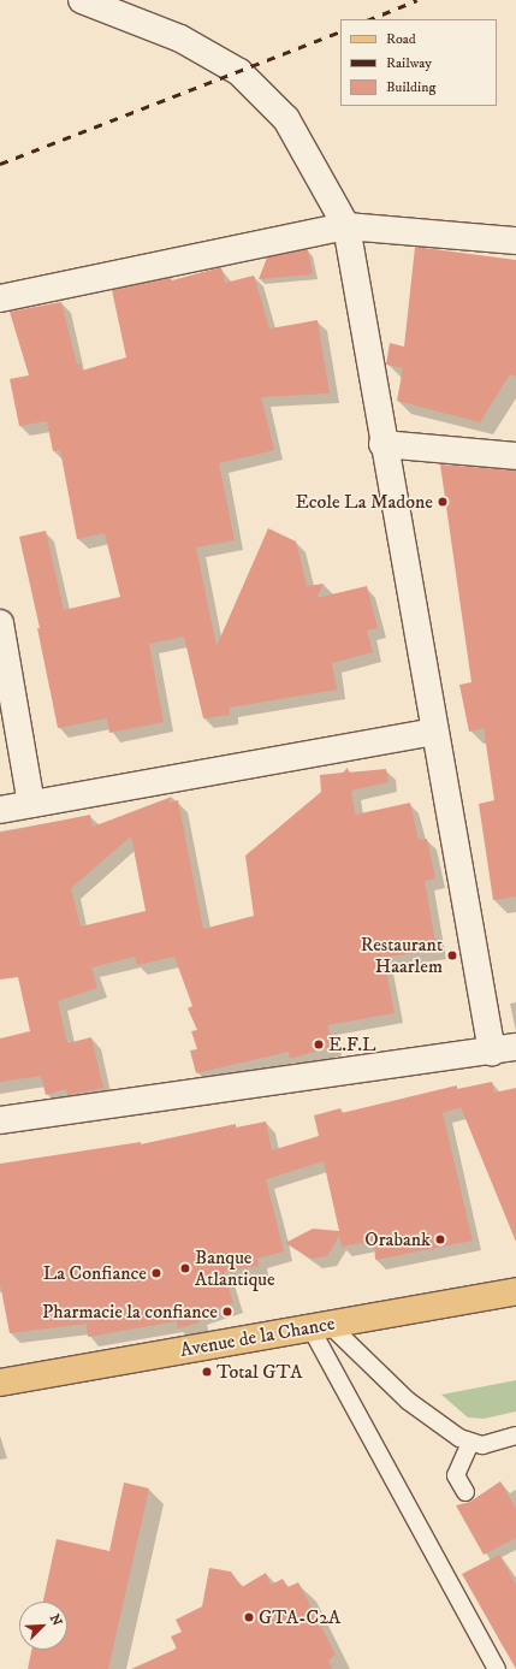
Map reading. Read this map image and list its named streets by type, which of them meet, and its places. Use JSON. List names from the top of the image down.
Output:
{
  "streets": {
    "main road": ["Avenue de la Chance"]
  },
  "places": [
    "Ecole La Madone",
    "Restaurant Haarlem",
    "E.F.L",
    "Orabank",
    "Banque Atlantique",
    "La Confiance",
    "Pharmacie la confiance",
    "Total GTA",
    "GTA-C2A"
  ],
  "legend": ["Road", "Railway", "Building"],
  "north": "top right"
}
